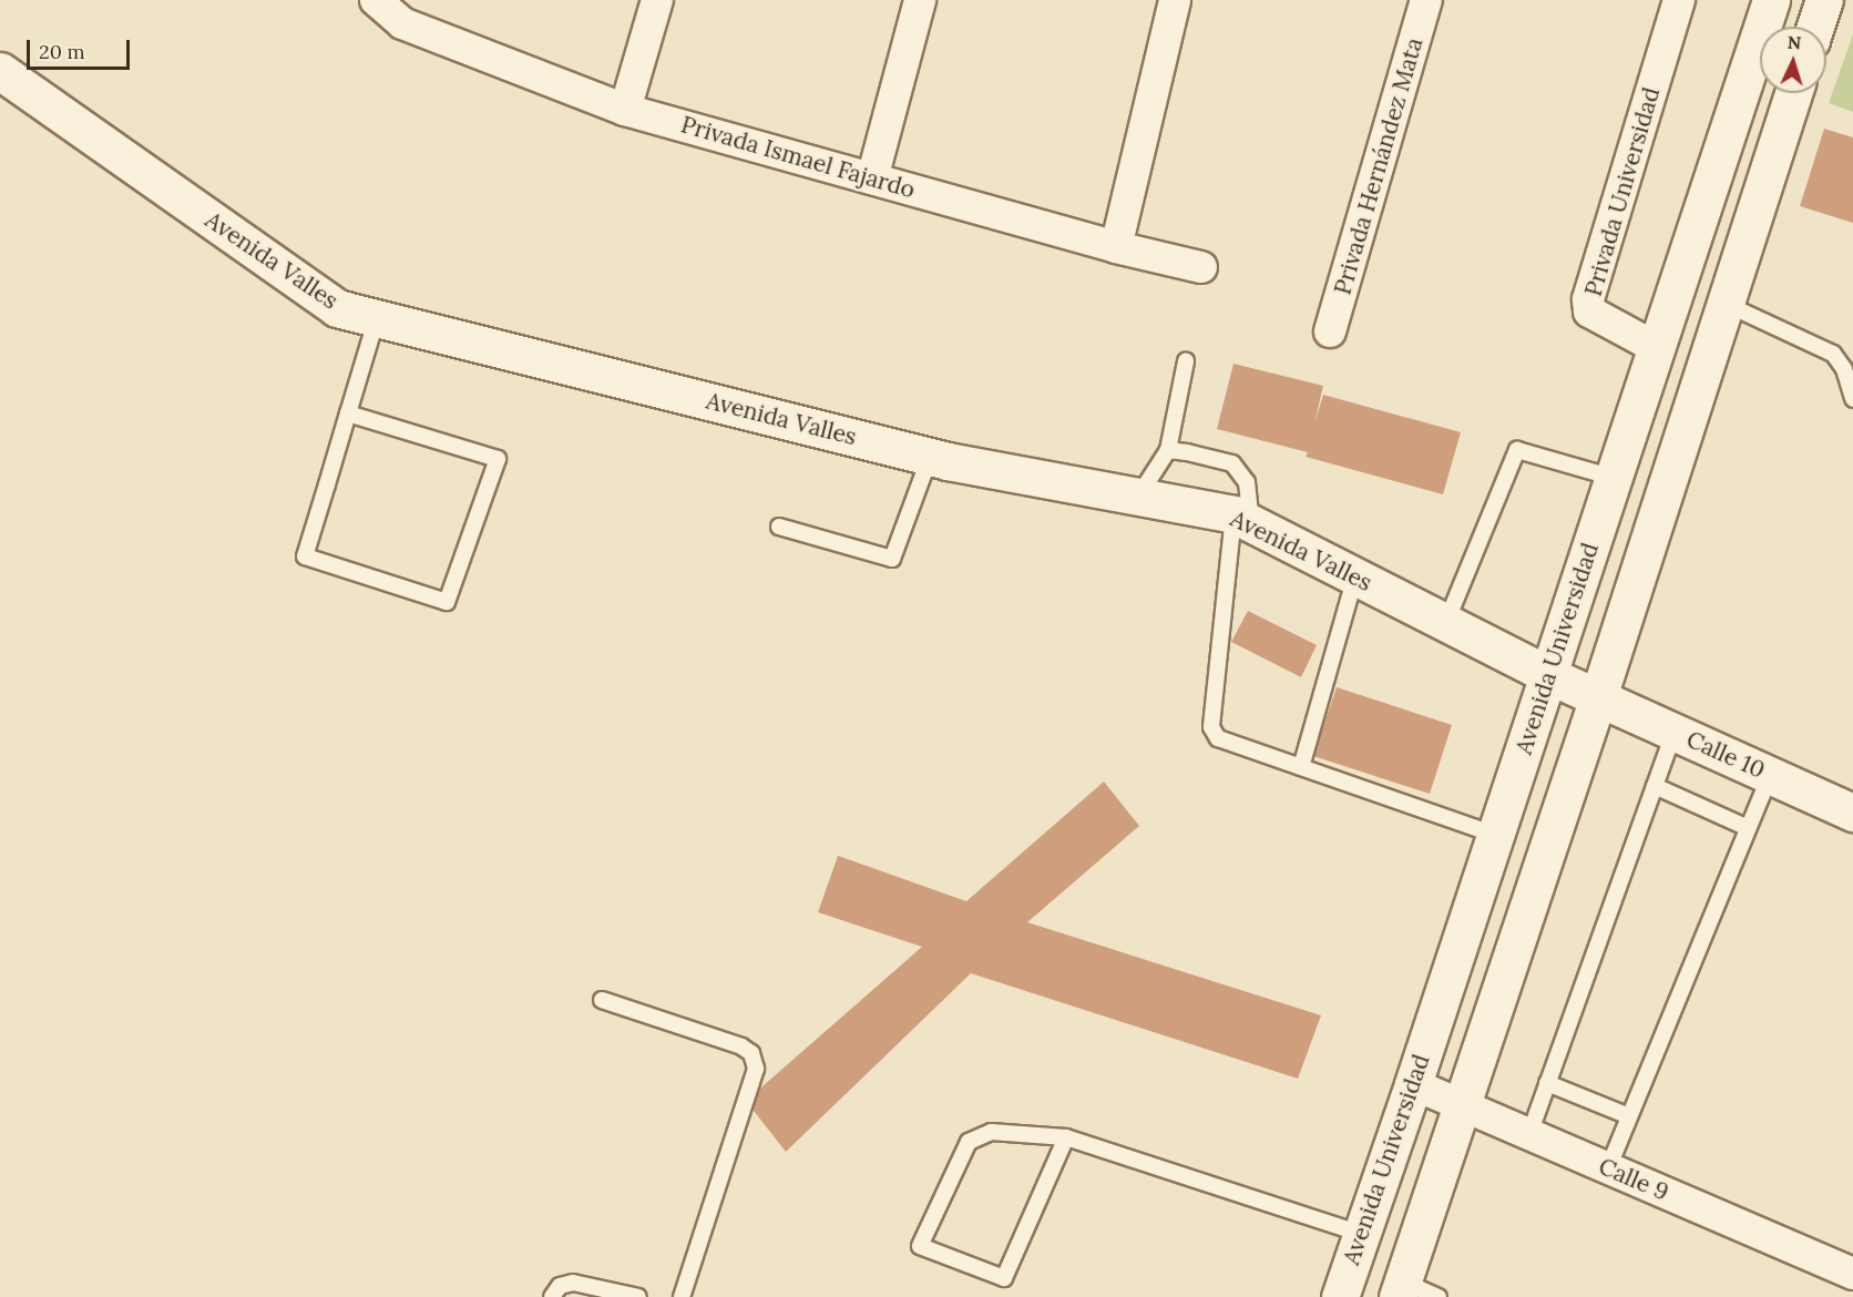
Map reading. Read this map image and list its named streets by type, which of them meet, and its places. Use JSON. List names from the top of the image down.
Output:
{
  "streets": {
    "main road": ["Avenida Valles", "Avenida Universidad", "Calle 10"],
    "street": [
      "Privada Ismael Fajardo",
      "Privada Hernández Mata",
      "Privada Universidad",
      "Calle 9"
    ]
  },
  "crossings": [
    ["Privada Universidad", "Avenida Universidad"],
    ["Avenida Valles", "Avenida Universidad"],
    ["Avenida Valles", "Calle 10"],
    ["Avenida Universidad", "Calle 9"]
  ],
  "scale_bar": "20 m",
  "north": "top"
}
